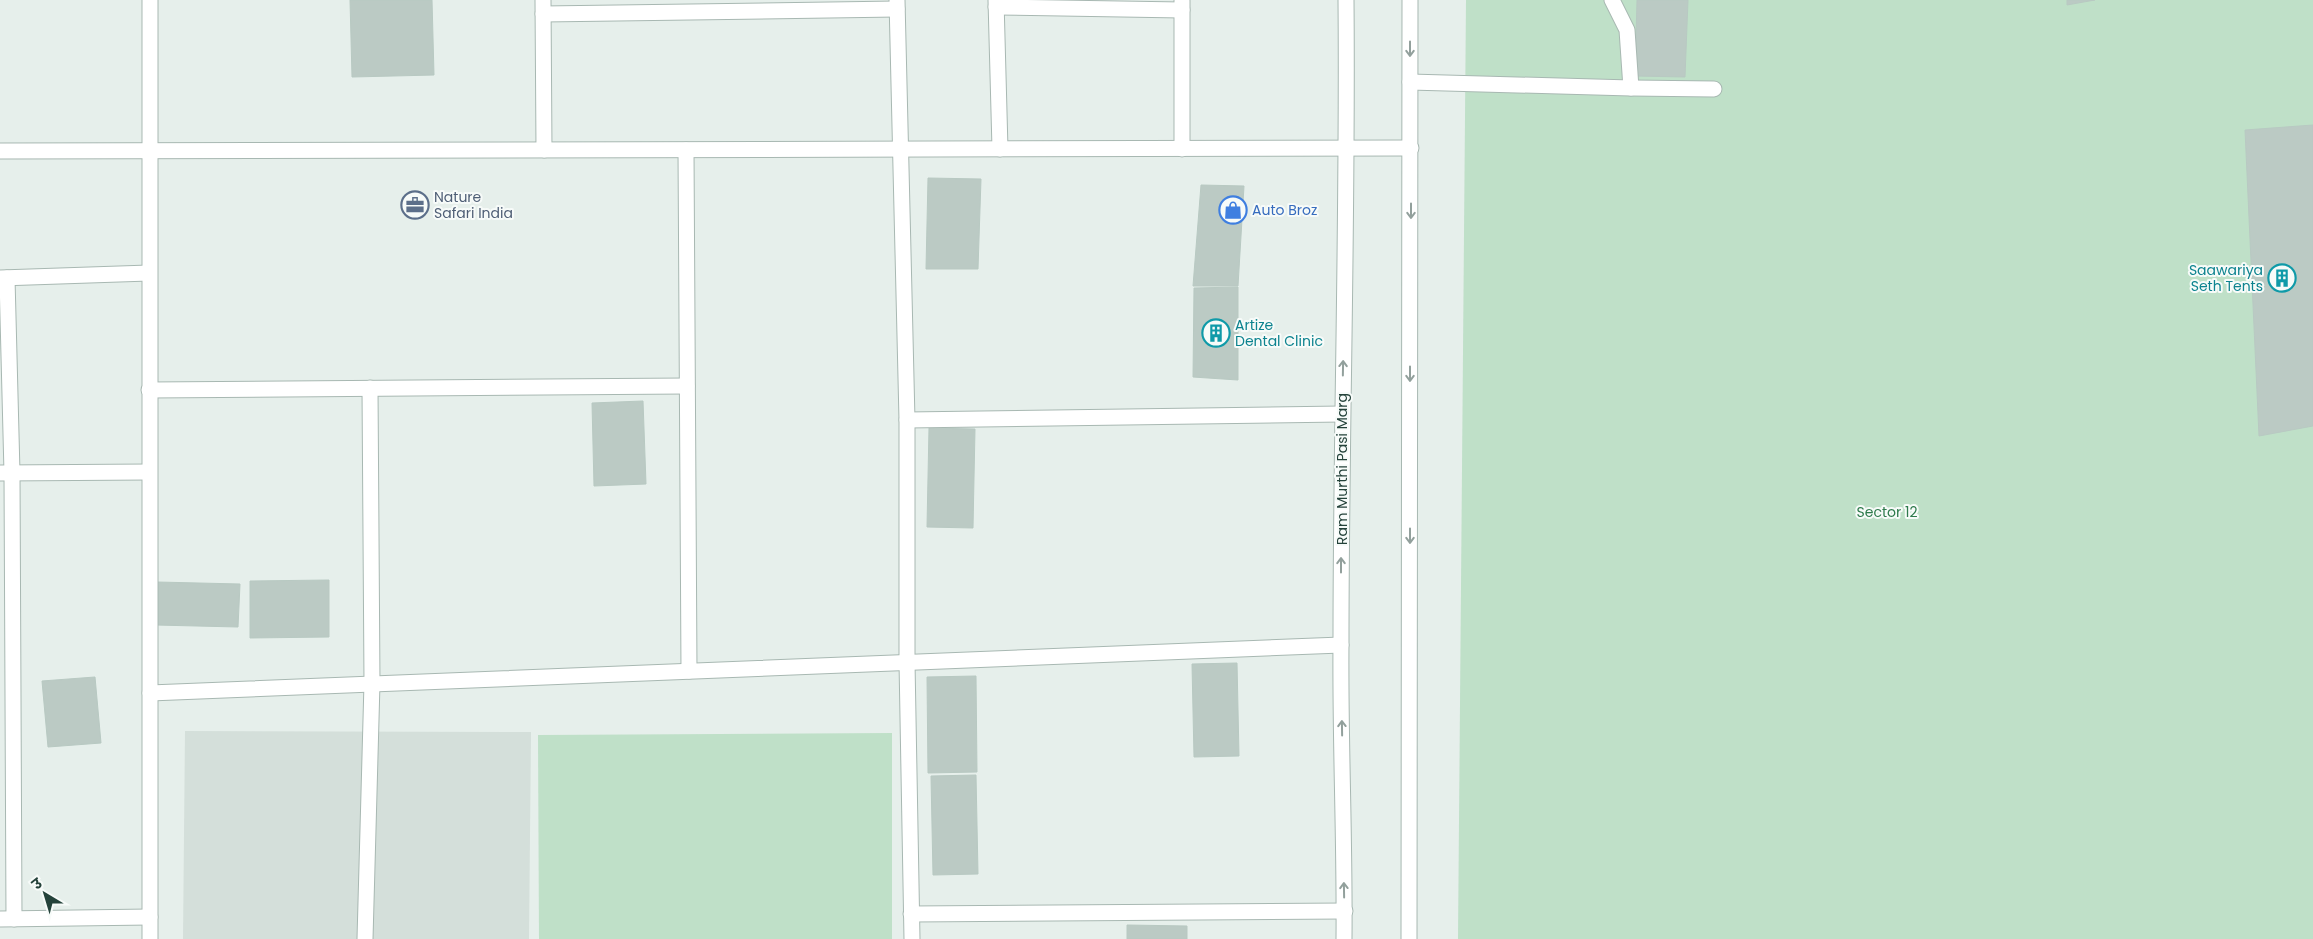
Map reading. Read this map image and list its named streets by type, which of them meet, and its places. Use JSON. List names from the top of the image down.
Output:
{
  "streets": {
    "street": ["Ram Murthi Pasi Marg"]
  },
  "parks": ["Sector 12"],
  "places": {
    "office": ["Nature Safari India"],
    "shop": ["Auto Broz"],
    "building": ["Saawariya Seth Tents", "Artize Dental Clinic"]
  },
  "north": "top left"
}
